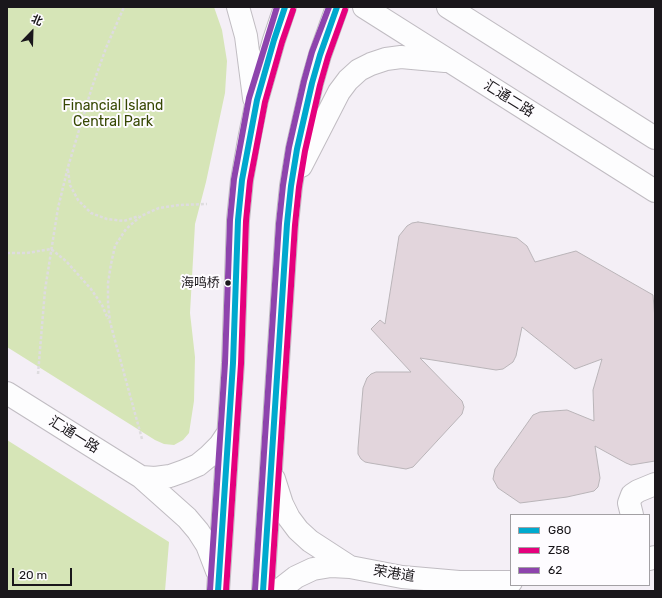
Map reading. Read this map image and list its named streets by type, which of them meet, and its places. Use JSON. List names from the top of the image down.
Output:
{
  "streets": {
    "street": ["汇通二路", "汇通一路", "荣港道"]
  },
  "parks": ["Financial Island Central Park"],
  "places": ["海鸣桥"],
  "lines": ["transit line G80", "transit line 62", "transit line Z58"],
  "legend": ["G80", "Z58", "62"],
  "scale_bar": "20 m",
  "north": "top right"
}
